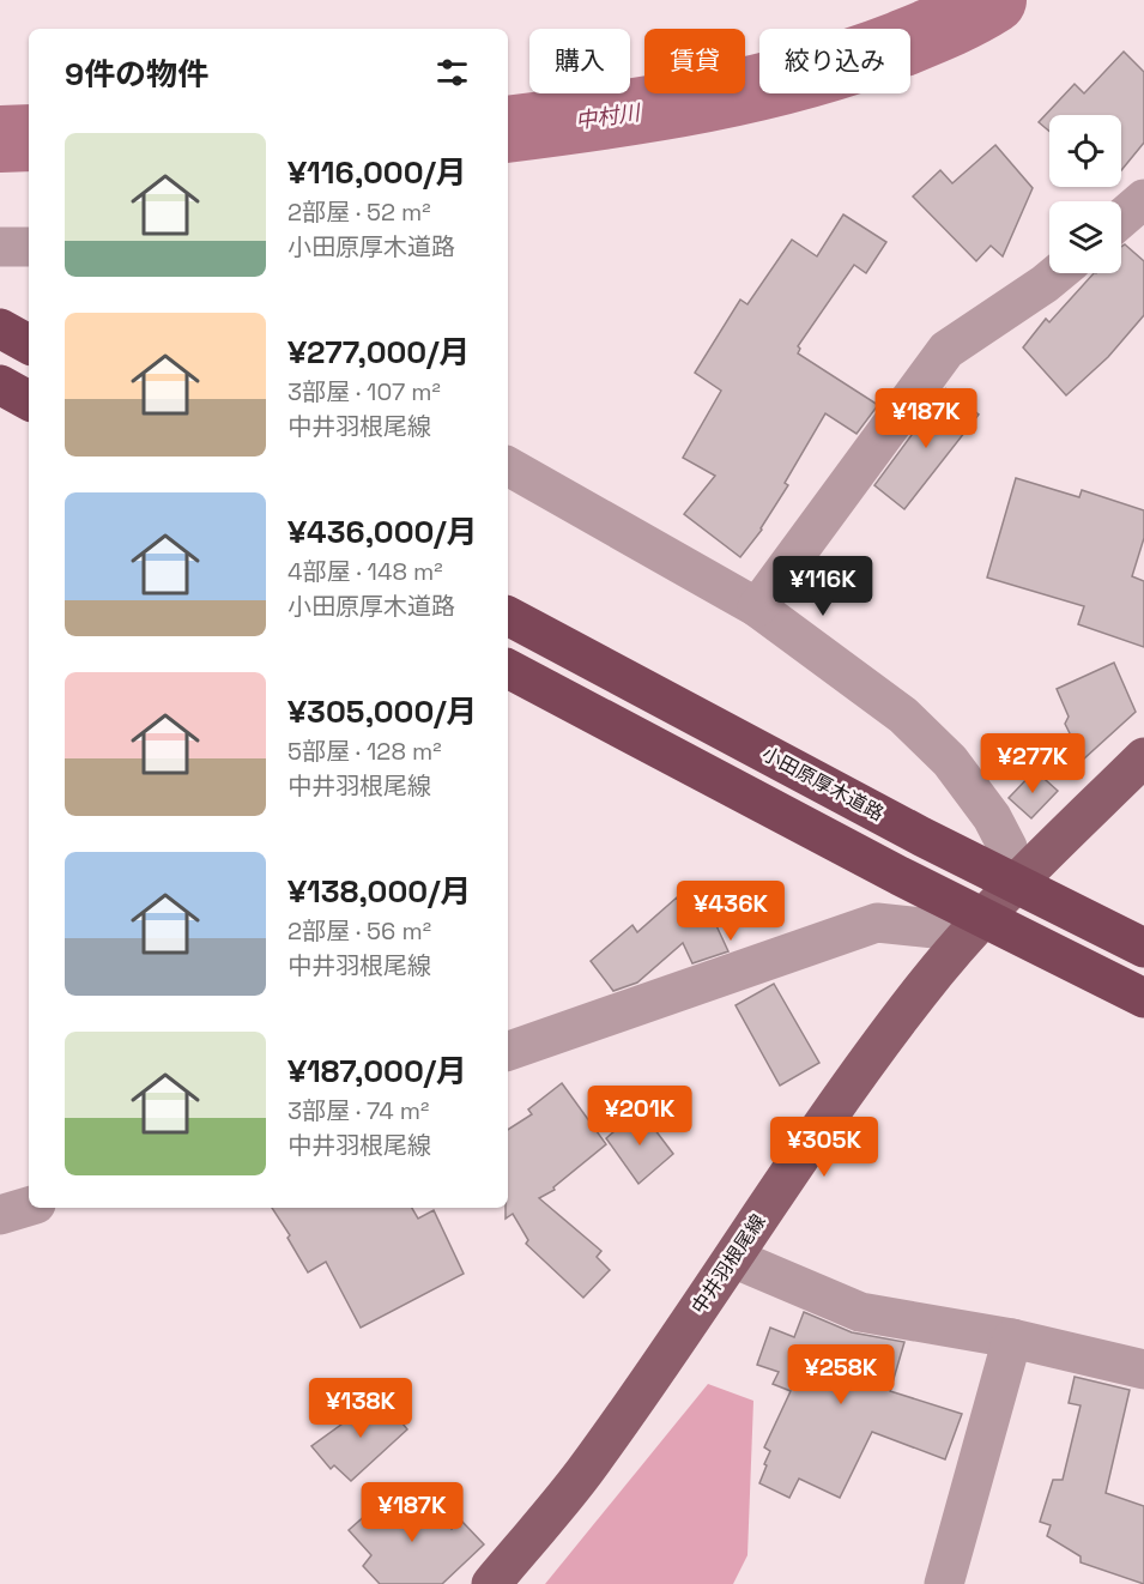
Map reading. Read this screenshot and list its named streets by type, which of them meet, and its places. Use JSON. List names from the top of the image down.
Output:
{
  "streets": {
    "highway": ["小田原厚木道路"],
    "main road": ["中井羽根尾線"]
  },
  "water": ["中村川"],
  "page": {
    "chip": ["購入", "賃貸", "絞り込み"],
    "heading": "9件の物件",
    "list": [
      {
        "name": "¥116,000/月",
        "note": "2部屋 · 52 m² · 小田原厚木道路"
      },
      {
        "name": "¥277,000/月",
        "note": "3部屋 · 107 m² · 中井羽根尾線"
      },
      {
        "name": "¥436,000/月",
        "note": "4部屋 · 148 m² · 小田原厚木道路"
      },
      {
        "name": "¥305,000/月",
        "note": "5部屋 · 128 m² · 中井羽根尾線"
      },
      {
        "name": "¥138,000/月",
        "note": "2部屋 · 56 m² · 中井羽根尾線"
      },
      {
        "name": "¥187,000/月",
        "note": "3部屋 · 74 m² · 中井羽根尾線"
      }
    ],
    "price": [
      "¥187K",
      "¥116K",
      "¥277K",
      "¥436K",
      "¥201K",
      "¥305K",
      "¥258K",
      "¥138K",
      "¥187K"
    ]
  }
}
